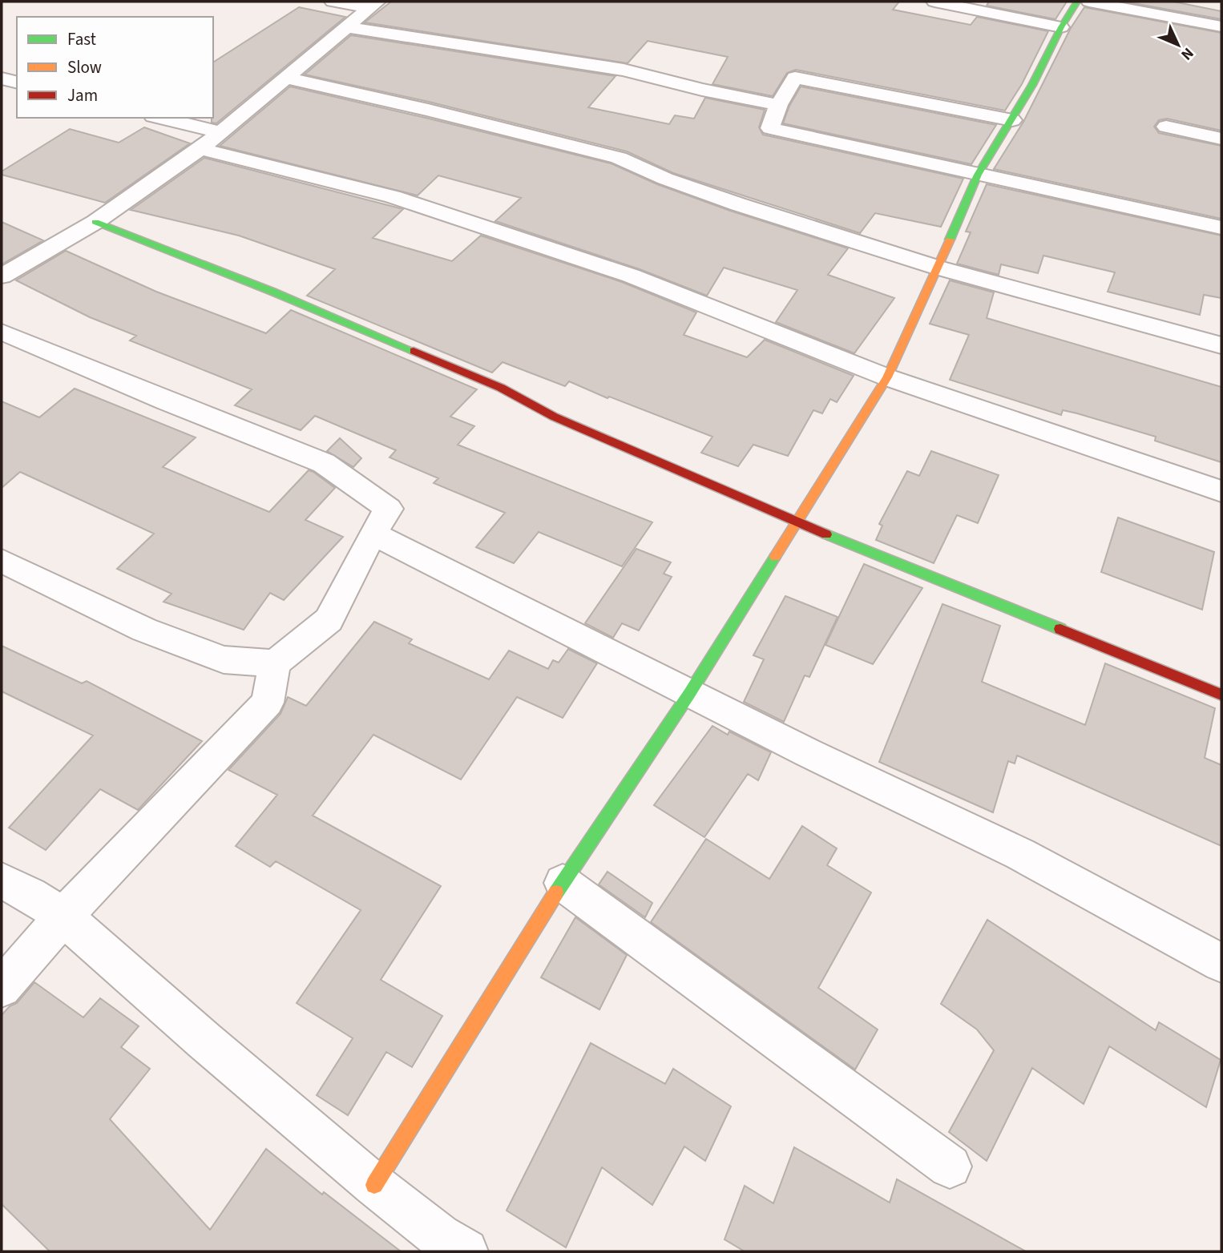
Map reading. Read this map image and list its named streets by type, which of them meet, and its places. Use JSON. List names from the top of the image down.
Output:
{
  "legend": ["Fast", "Slow", "Jam"],
  "north": "bottom right"
}
